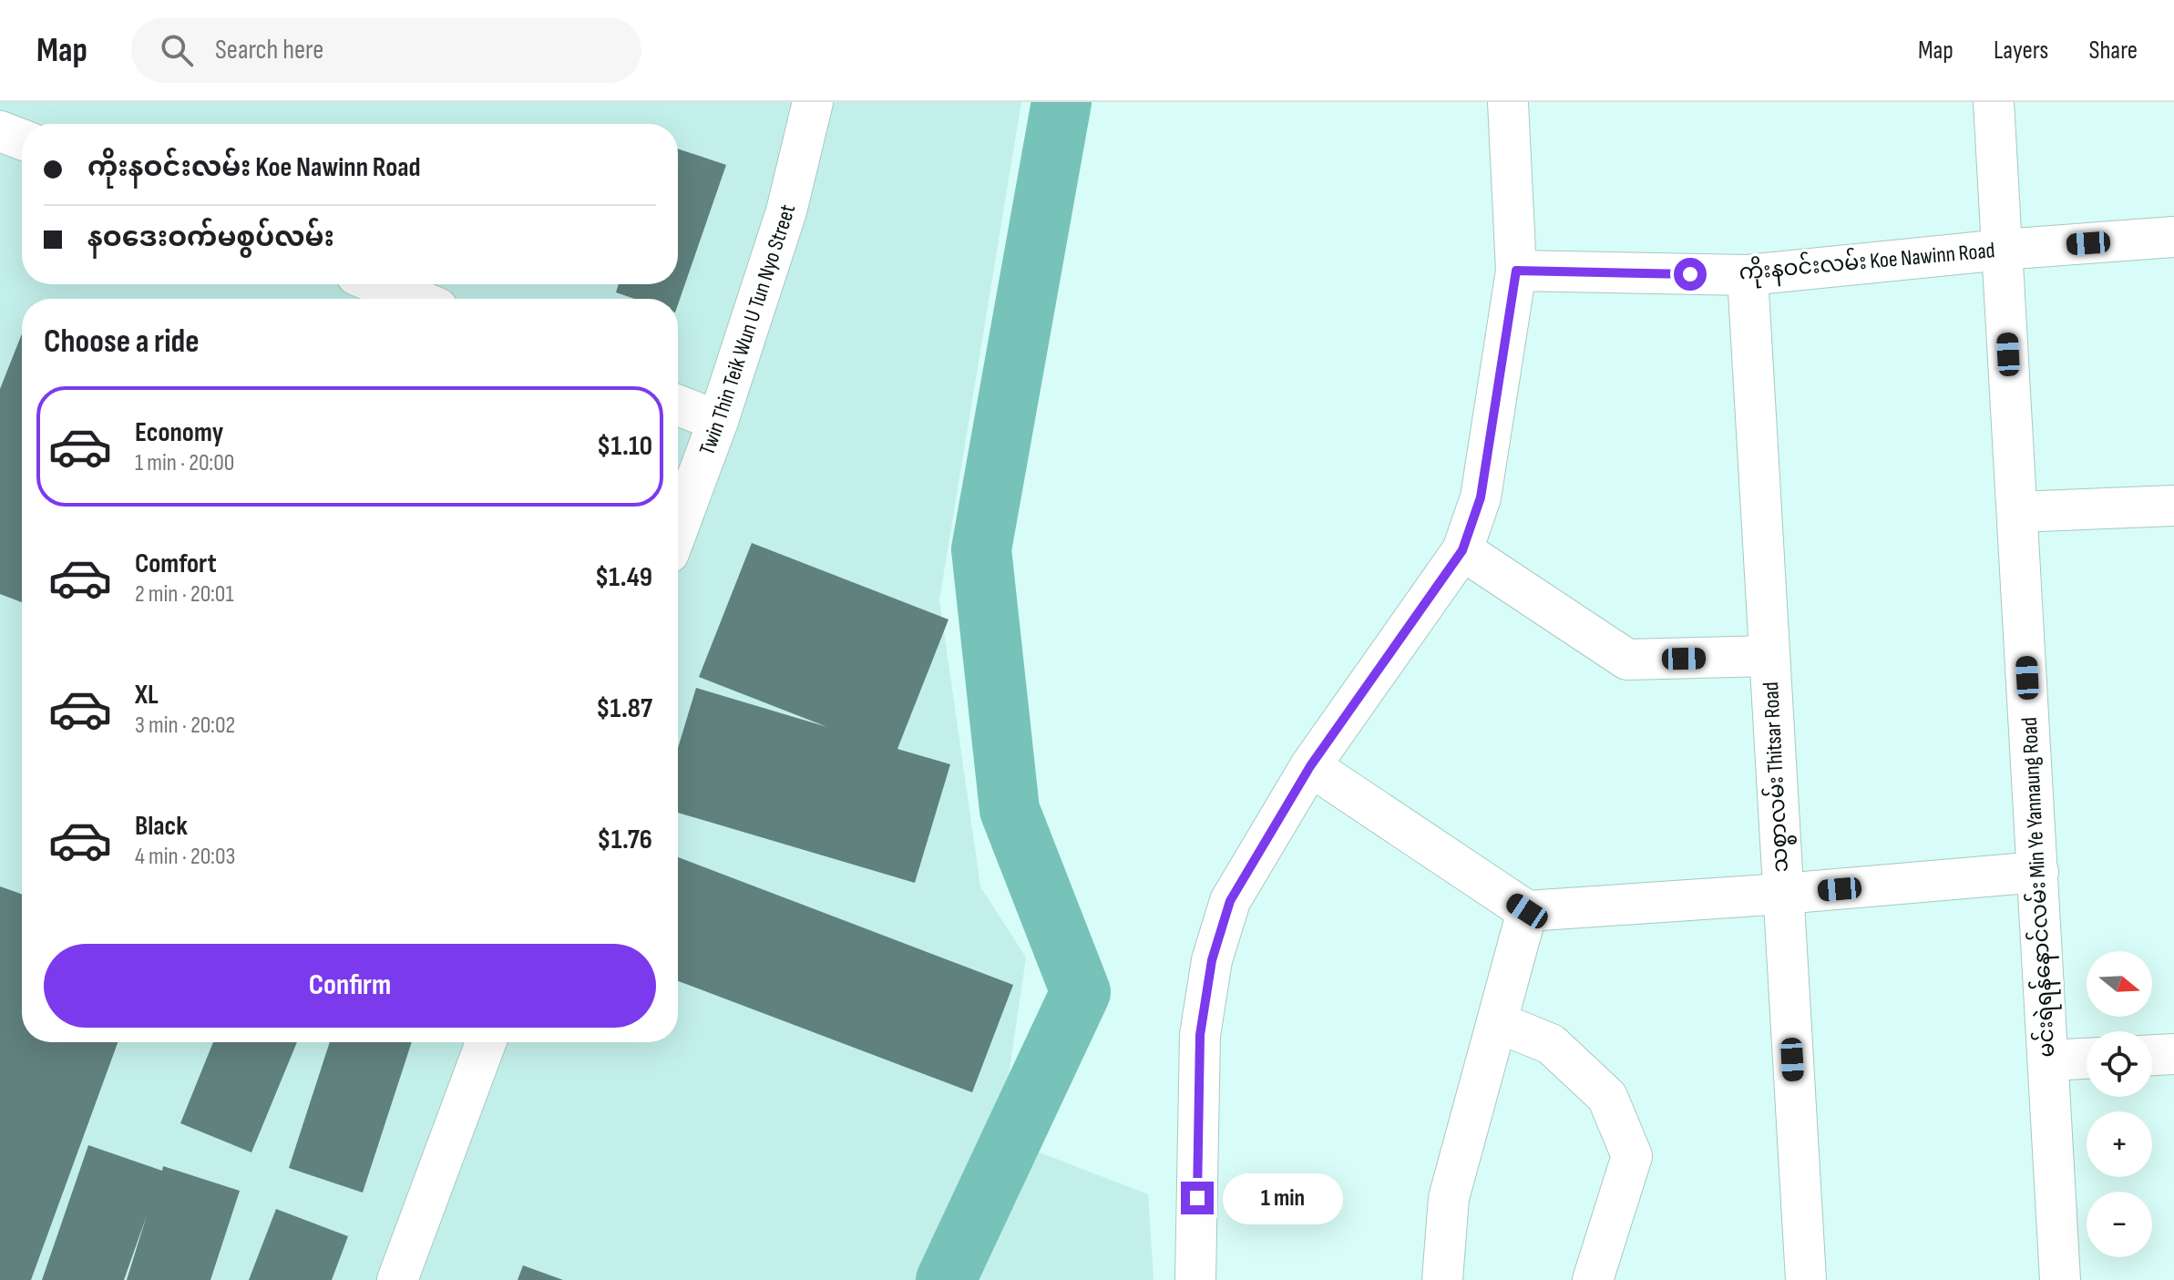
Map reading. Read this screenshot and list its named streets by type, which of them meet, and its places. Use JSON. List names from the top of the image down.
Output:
{
  "streets": {
    "street": [
      "ကိုးနဝင်းလမ်း Koe Nawinn Road",
      "Twin Thin Teik Wun U Tun Nyo Street",
      "သစ္စာလမ်း Thitsar Road",
      "မင်းရဲရန်နောင်လမ်း Min Ye Yannaung Road"
    ]
  },
  "crossings": [
    ["ကိုးနဝင်းလမ်း Koe Nawinn Road", "သစ္စာလမ်း Thitsar Road"],
    ["ကိုးနဝင်းလမ်း Koe Nawinn Road", "မင်းရဲရန်နောင်လမ်း Min Ye Yannaung Road"]
  ],
  "north": "right",
  "page": {
    "header": "Map",
    "search": "Search here",
    "nav": ["Map", "Layers", "Share"],
    "banner": ["ကိုးနဝင်းလမ်း Koe Nawinn Road", "နဝဒေးဝက်မစွပ်လမ်း"],
    "heading": "Choose a ride",
    "list": [
      {
        "name": "Economy",
        "note": "1 min · 20:00",
        "value": "$1.10"
      },
      {
        "name": "Comfort",
        "note": "2 min · 20:01",
        "value": "$1.49"
      },
      {
        "name": "XL",
        "note": "3 min · 20:02",
        "value": "$1.87"
      },
      {
        "name": "Black",
        "note": "4 min · 20:03",
        "value": "$1.76"
      }
    ],
    "buttons": "Confirm",
    "map_buttons": ["+", "−"],
    "bubble": "1 min"
  }
}
